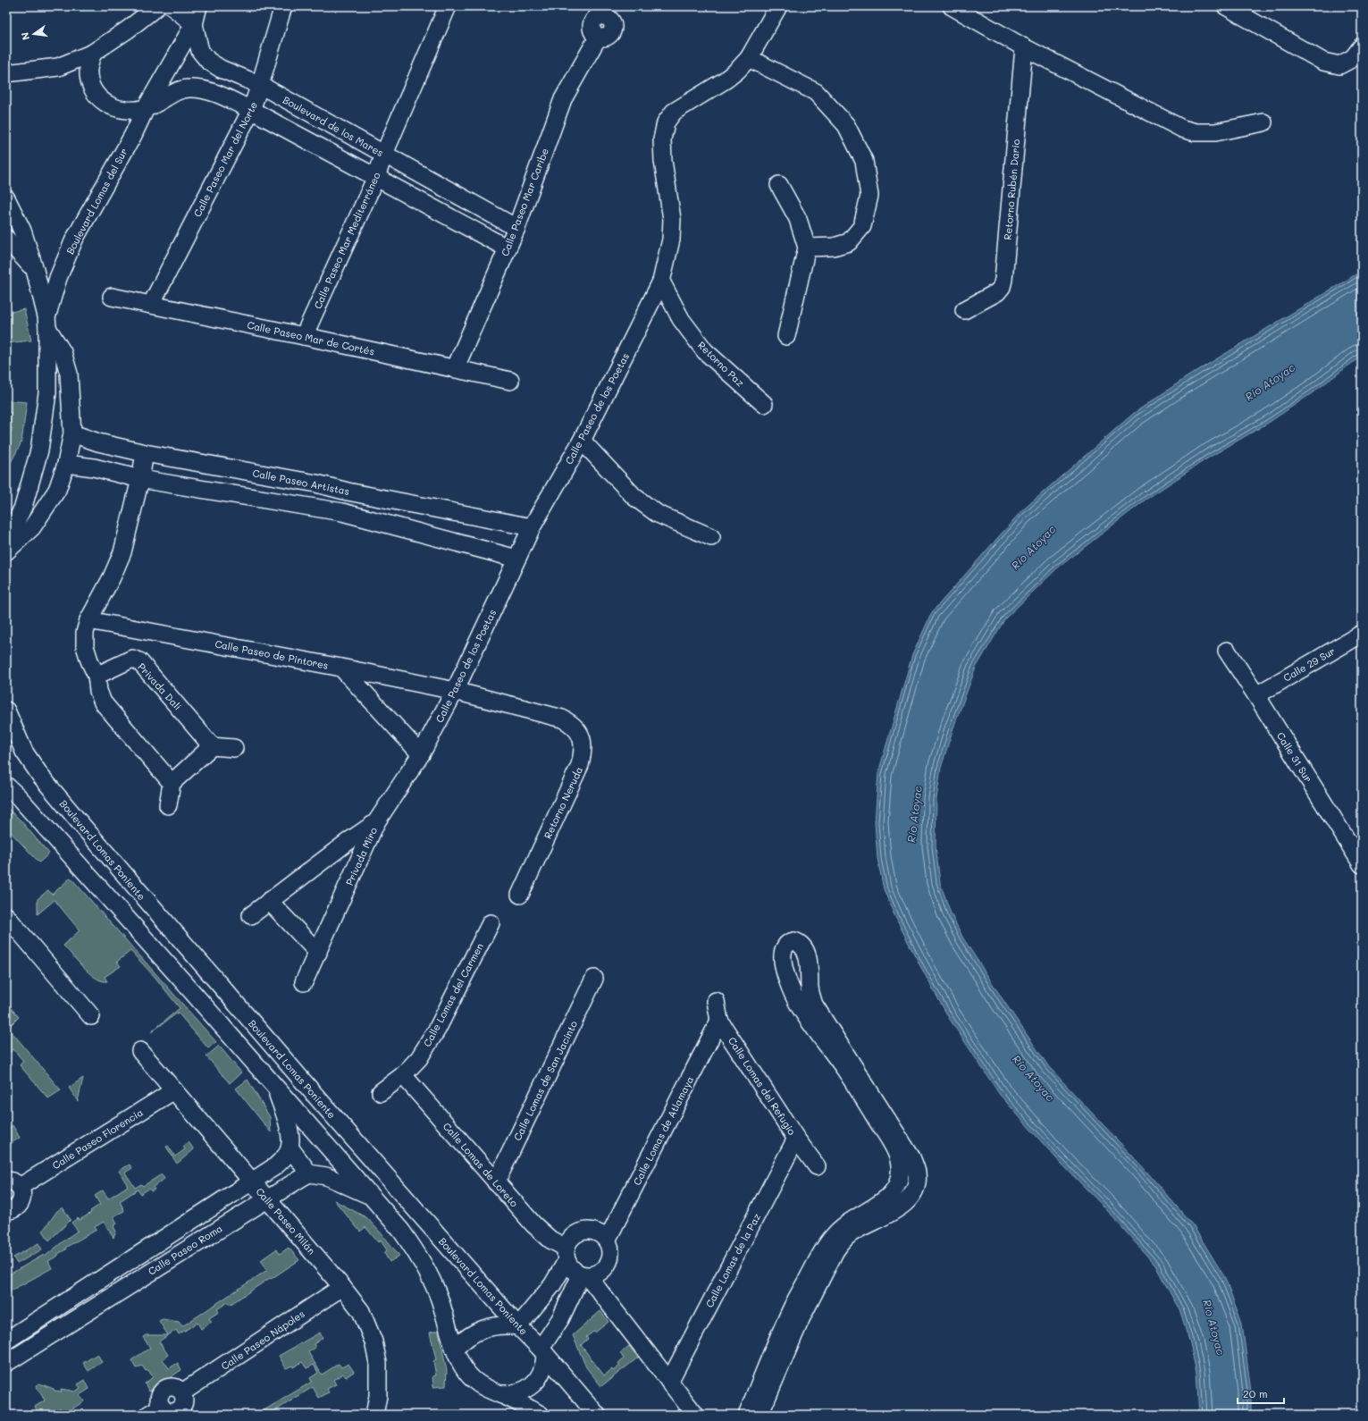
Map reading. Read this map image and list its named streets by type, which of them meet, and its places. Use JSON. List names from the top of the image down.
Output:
{
  "streets": {
    "street": [
      "Boulevard de los Mares",
      "Calle Paseo Mar del Norte",
      "Retorno Rubén Darío",
      "Boulevard Lomas del Sur",
      "Calle Paseo Mar Caribe",
      "Calle Paseo Mar Mediterráneo",
      "Calle Paseo Mar de Cortés",
      "Retorno Paz",
      "Calle Paseo de los Poetas",
      "Calle Paseo Artistas",
      "Calle Paseo de Pintores",
      "Calle 29 Sur",
      "Privada Dalí",
      "Calle 31 Sur",
      "Retorno Neruda",
      "Boulevard Lomas Poniente",
      "Privada Miro",
      "Calle Lomas del Carmen",
      "Calle Lomas de San Jacinto",
      "Calle Lomas del Refugio",
      "Calle Lomas de Atlamaya",
      "Calle Paseo Florencia",
      "Calle Lomas de Loreto",
      "Calle Paseo Milán",
      "Calle Paseo Roma",
      "Calle Lomas de la Paz",
      "Calle Paseo Nápoles"
    ]
  },
  "crossings": [
    ["Boulevard de los Mares", "Calle Paseo Mar del Norte"],
    ["Boulevard de los Mares", "Boulevard Lomas del Sur"],
    ["Boulevard de los Mares", "Calle Paseo Mar Caribe"],
    ["Boulevard de los Mares", "Calle Paseo Mar Mediterráneo"],
    ["Calle Paseo Mar del Norte", "Calle Paseo Mar de Cortés"],
    ["Calle Paseo Mar Caribe", "Calle Paseo Mar de Cortés"],
    ["Calle Paseo Mar Mediterráneo", "Calle Paseo Mar de Cortés"],
    ["Retorno Paz", "Calle Paseo de los Poetas"],
    ["Calle Paseo de los Poetas", "Calle Paseo Artistas"],
    ["Calle Paseo de los Poetas", "Calle Paseo de Pintores"],
    ["Calle Paseo de los Poetas", "Retorno Neruda"],
    ["Calle Paseo de los Poetas", "Privada Miro"],
    ["Calle Paseo de Pintores", "Retorno Neruda"],
    ["Calle 29 Sur", "Calle 31 Sur"],
    ["Calle Lomas del Carmen", "Calle Lomas de Loreto"],
    ["Calle Lomas de San Jacinto", "Calle Lomas de Loreto"],
    ["Calle Lomas del Refugio", "Calle Lomas de Atlamaya"],
    ["Calle Lomas del Refugio", "Calle Lomas de la Paz"],
    ["Calle Lomas de Atlamaya", "Calle Lomas de Loreto"],
    ["Calle Paseo Florencia", "Calle Paseo Milán"],
    ["Calle Paseo Milán", "Calle Paseo Roma"],
    ["Calle Paseo Milán", "Calle Paseo Nápoles"]
  ],
  "water": ["Río Atoyac"],
  "scale_bar": "20 m",
  "north": "left"
}
